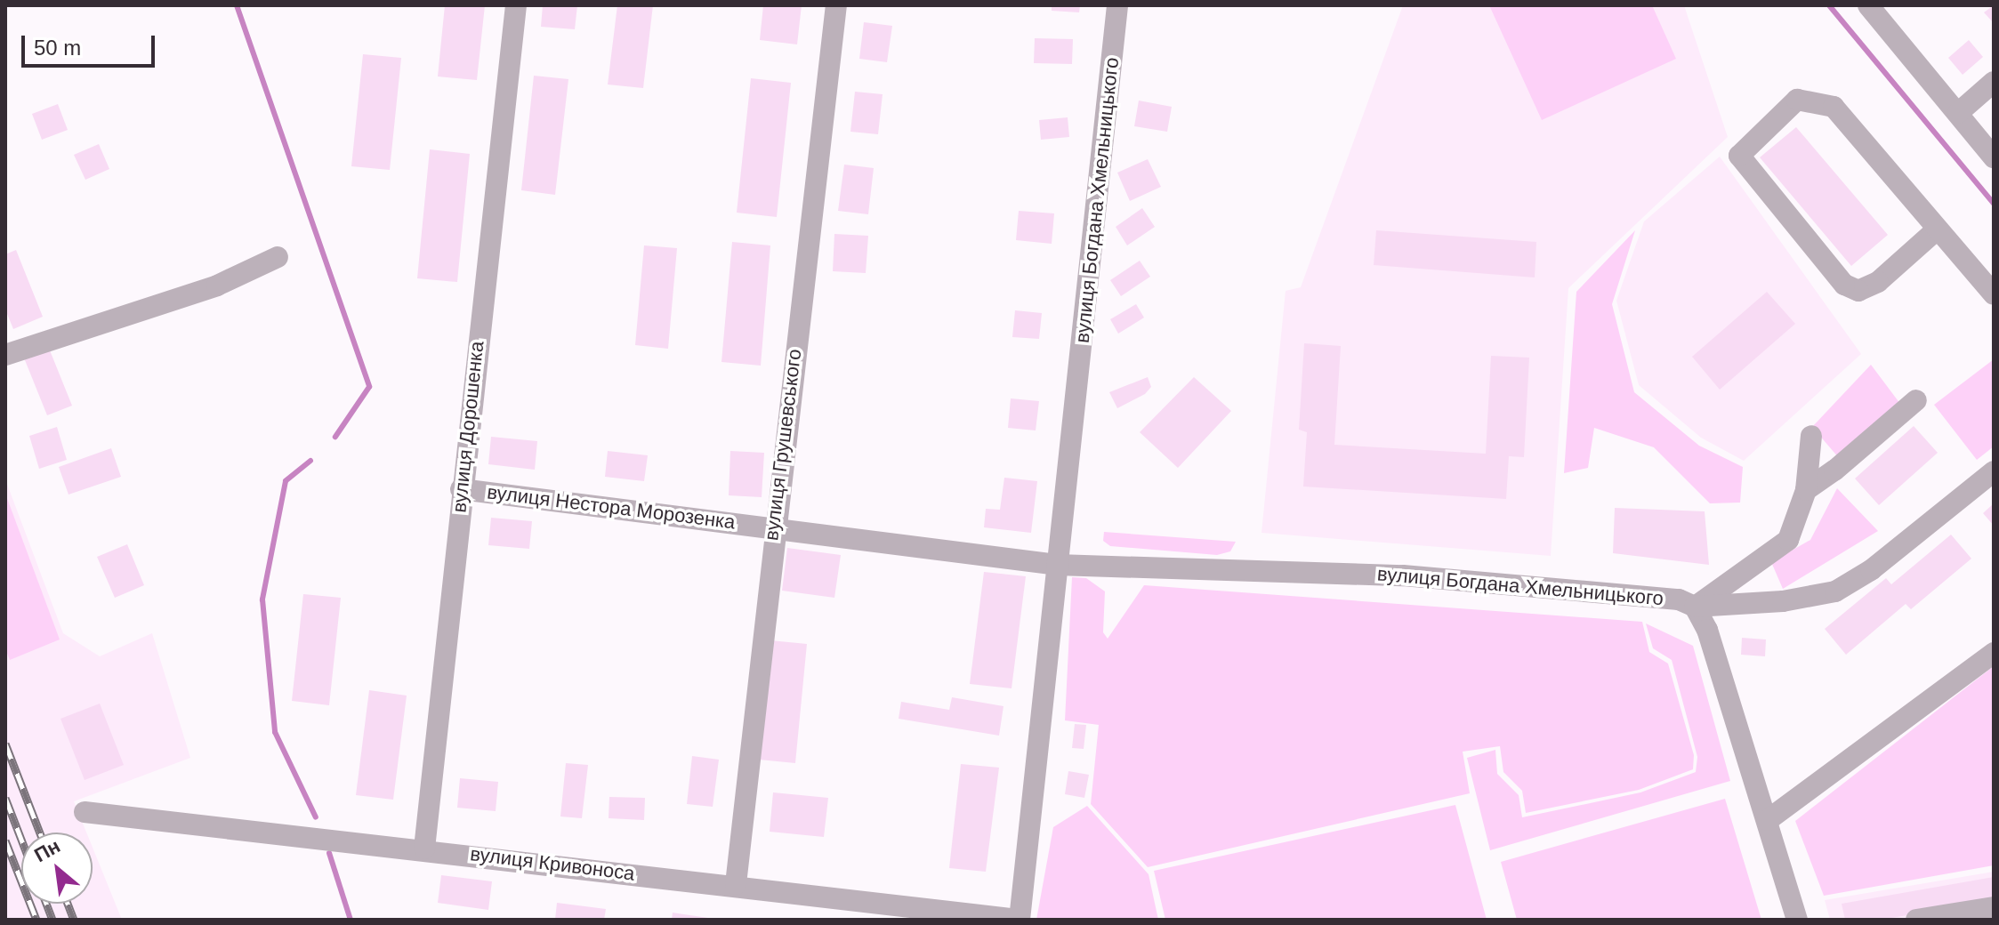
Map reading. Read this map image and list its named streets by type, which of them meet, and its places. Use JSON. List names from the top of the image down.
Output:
{
  "streets": {
    "street": [
      "вулиця Богдана Хмельницького",
      "вулиця Дорошенка",
      "вулиця Грушевського",
      "вулиця Нестора Морозенка",
      "вулиця Кривоноса"
    ]
  },
  "crossings": [
    ["вулиця Богдана Хмельницького", "вулиця Нестора Морозенка"],
    ["вулиця Богдана Хмельницького", "вулиця Кривоноса"],
    ["вулиця Дорошенка", "вулиця Нестора Морозенка"],
    ["вулиця Дорошенка", "вулиця Кривоноса"],
    ["вулиця Грушевського", "вулиця Нестора Морозенка"],
    ["вулиця Грушевського", "вулиця Кривоноса"]
  ],
  "scale_bar": "50 m",
  "north": "top left"
}
